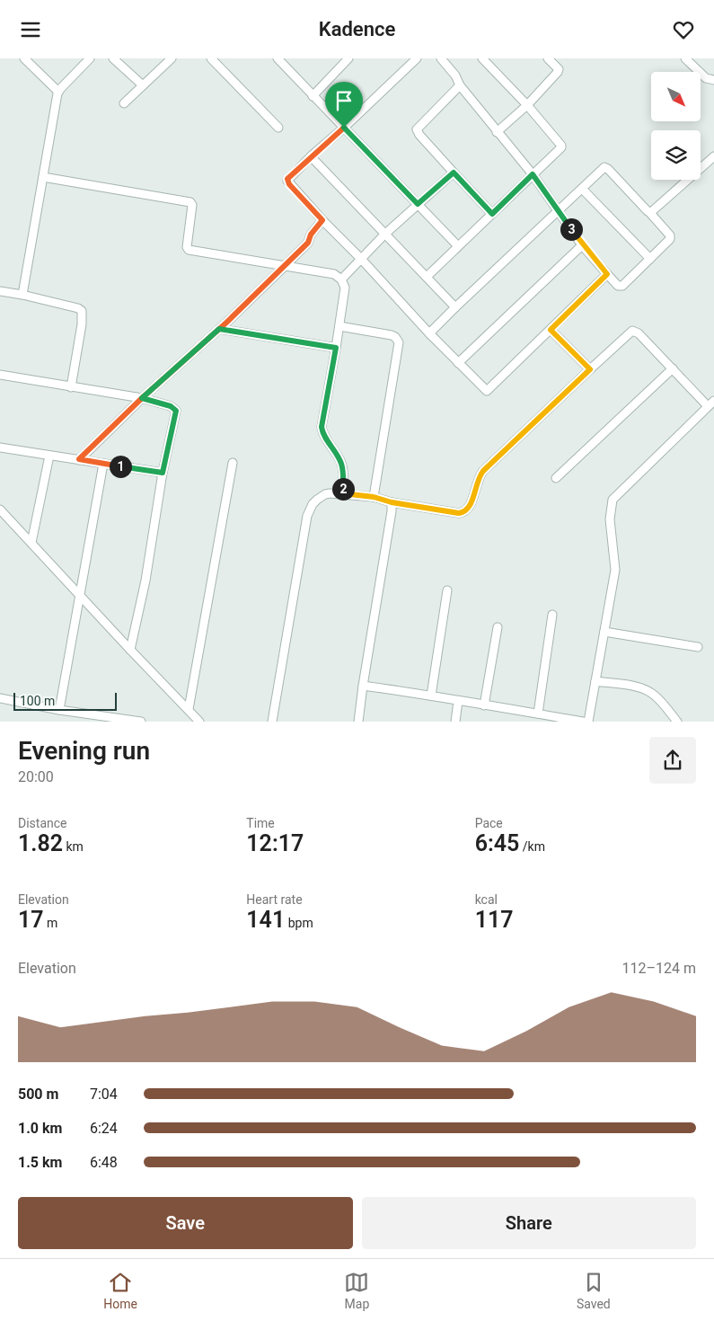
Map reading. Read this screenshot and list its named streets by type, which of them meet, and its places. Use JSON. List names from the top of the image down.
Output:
{
  "scale_bar": "100 m",
  "north": "bottom right",
  "page": {
    "header": "Kadence",
    "pins": ["3", "1", "2"],
    "scale": "100 m",
    "heading": ["Evening run", "20:00"],
    "stats": [
      ["Distance", "1.82 km"],
      ["Time", "12:17"],
      ["Pace", "6:45 /km"],
      ["Elevation", "17 m"],
      ["Heart rate", "141 bpm"],
      ["kcal", "117"]
    ],
    "chart": ["Elevation", "112–124 m"],
    "list": [
      {
        "name": "500 m",
        "note": "7:04"
      },
      {
        "name": "1.0 km",
        "note": "6:24"
      },
      {
        "name": "1.5 km",
        "note": "6:48"
      }
    ],
    "buttons": ["Save", "Share"],
    "tabs": ["Home", "Map", "Saved"]
  }
}
